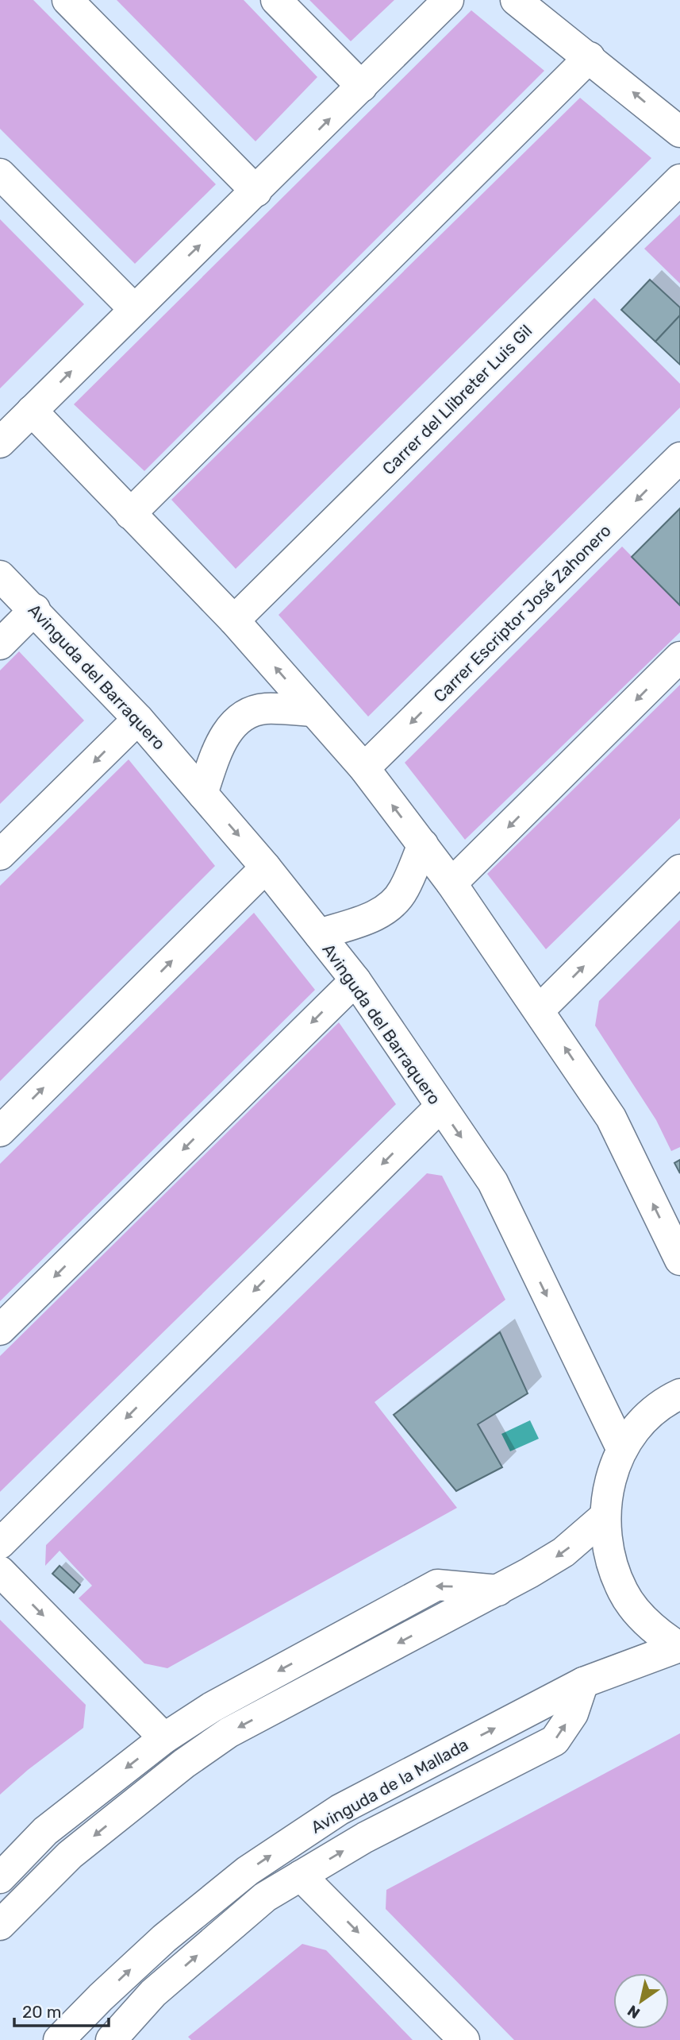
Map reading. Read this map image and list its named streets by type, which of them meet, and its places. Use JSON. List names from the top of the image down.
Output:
{
  "streets": {
    "street": [
      "Carrer del Llibreter Luis Gil",
      "Carrer Escriptor José Zahonero",
      "Avinguda del Barraquero",
      "Avinguda de la Mallada"
    ]
  },
  "scale_bar": "20 m",
  "north": "bottom left"
}
